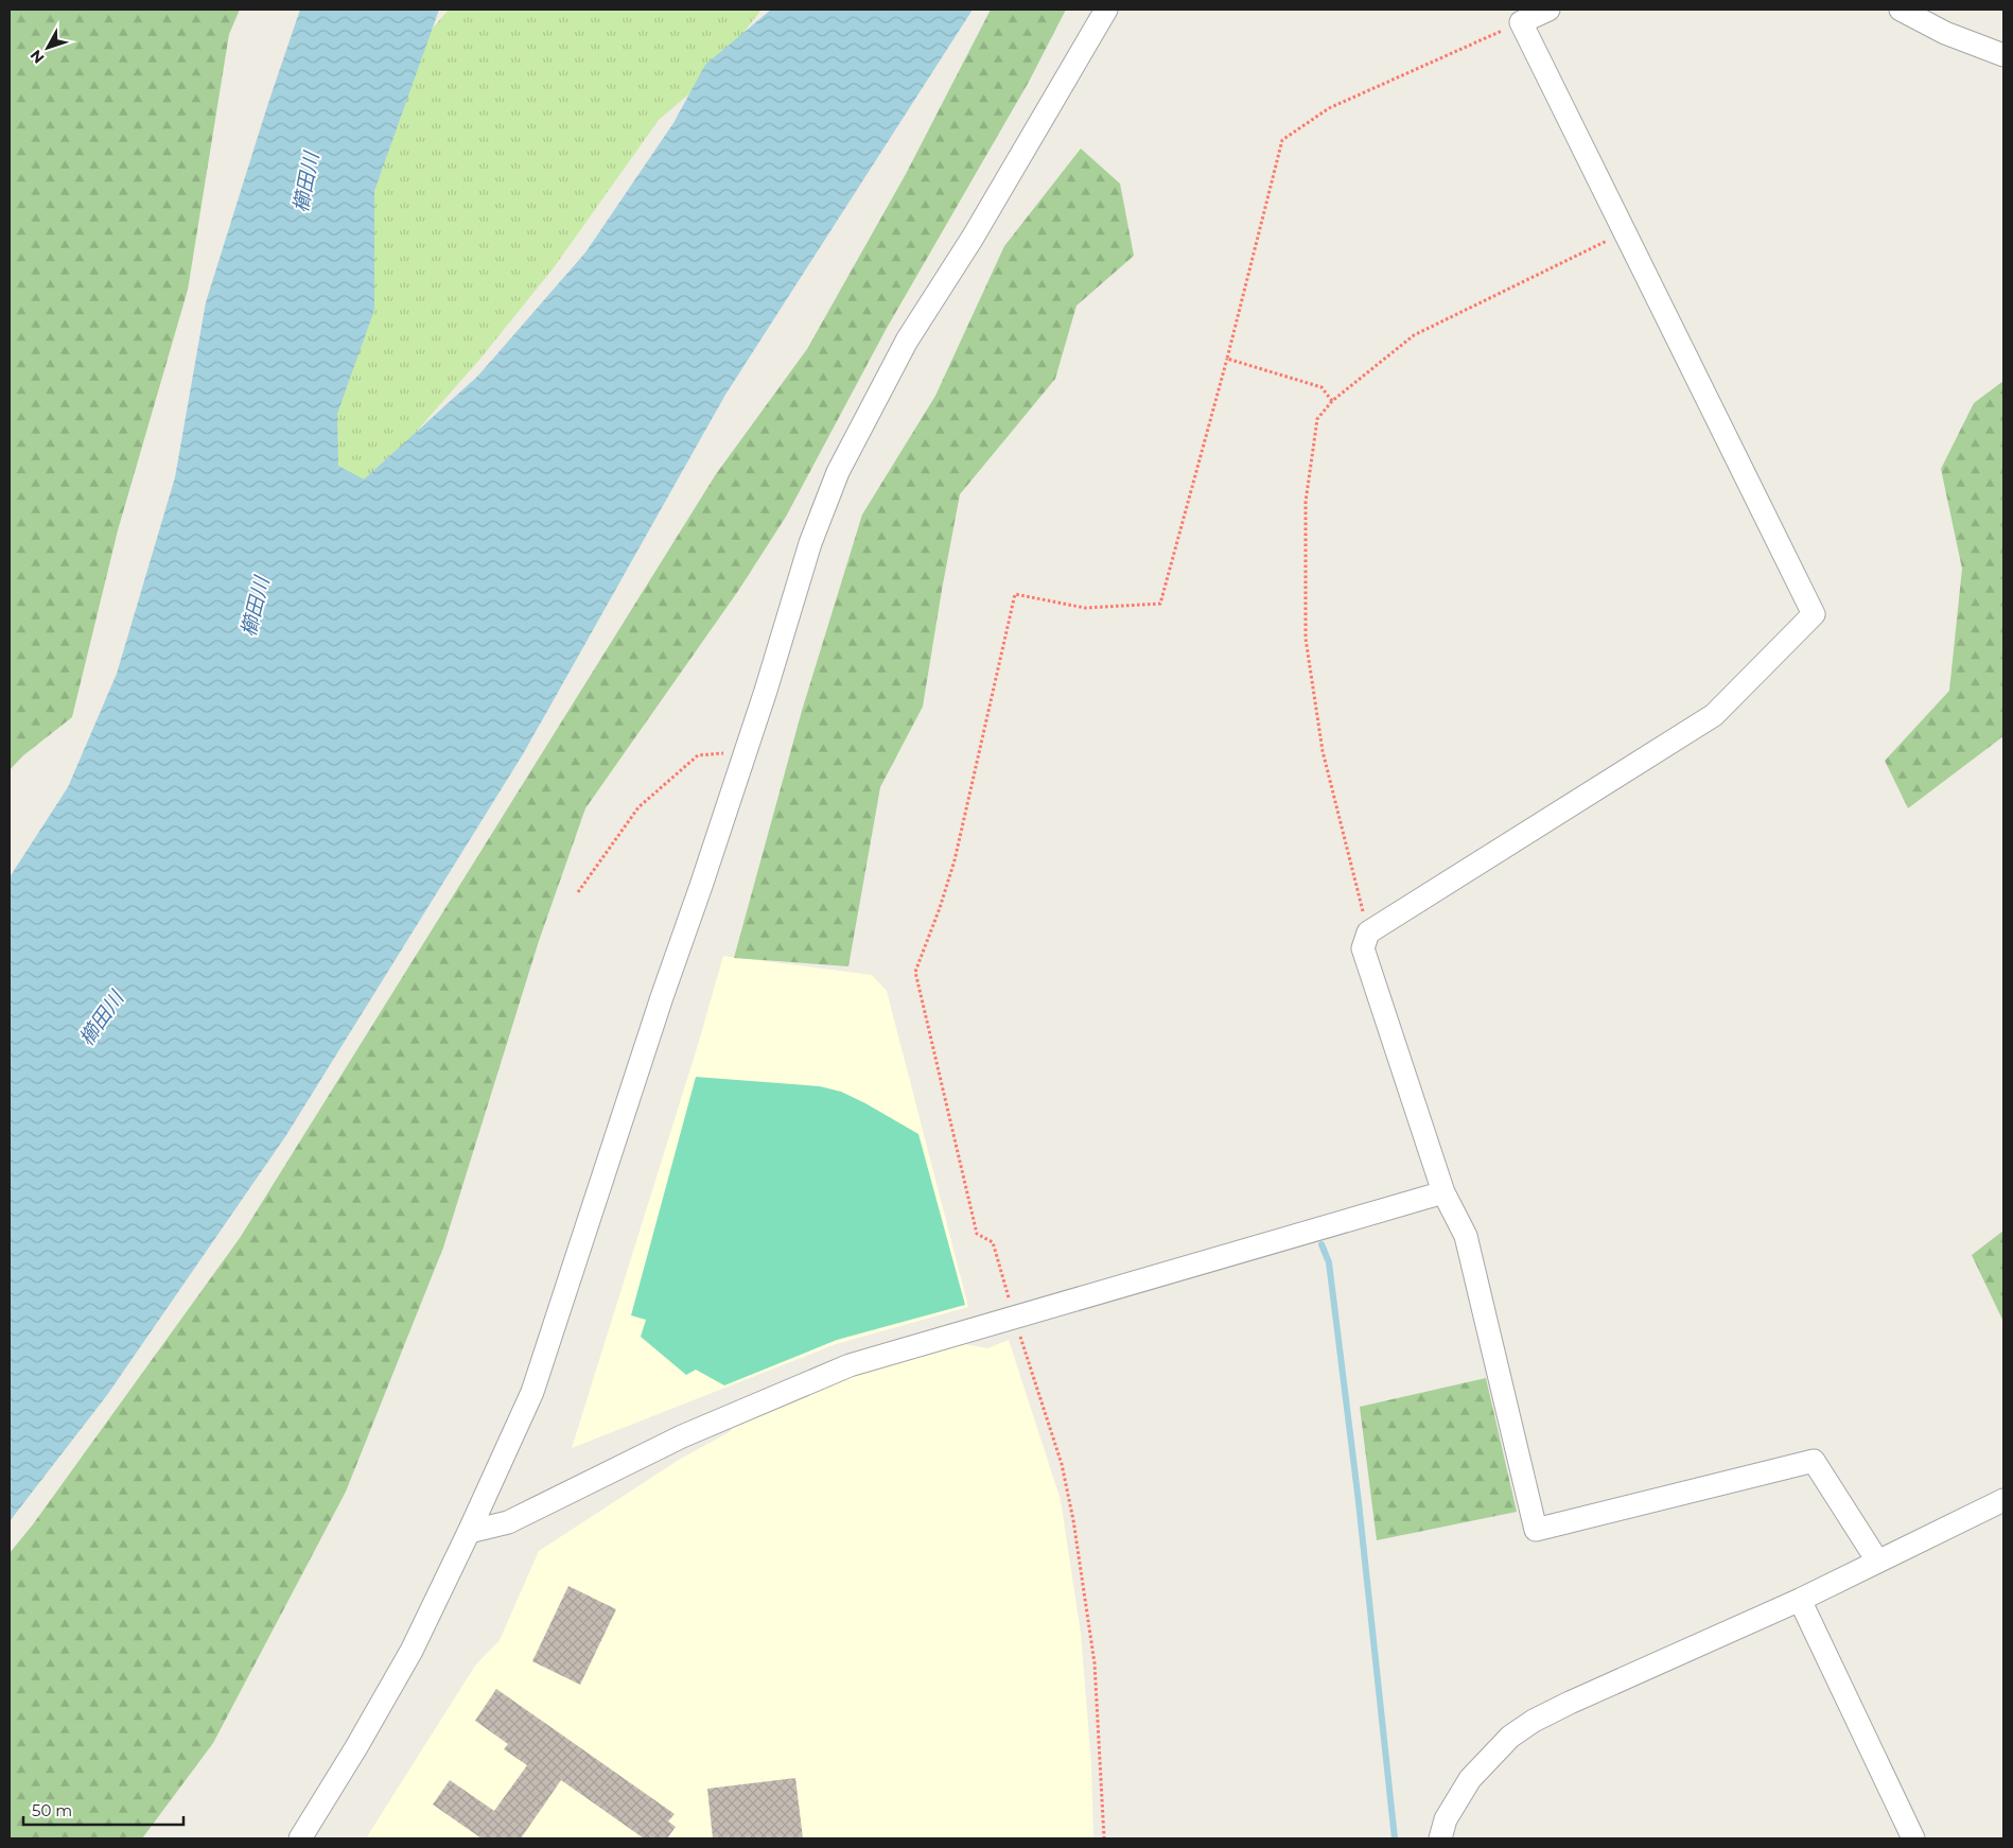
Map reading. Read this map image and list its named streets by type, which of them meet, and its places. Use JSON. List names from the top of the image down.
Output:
{
  "water": ["櫛田川"],
  "scale_bar": "50 m",
  "north": "bottom left"
}
